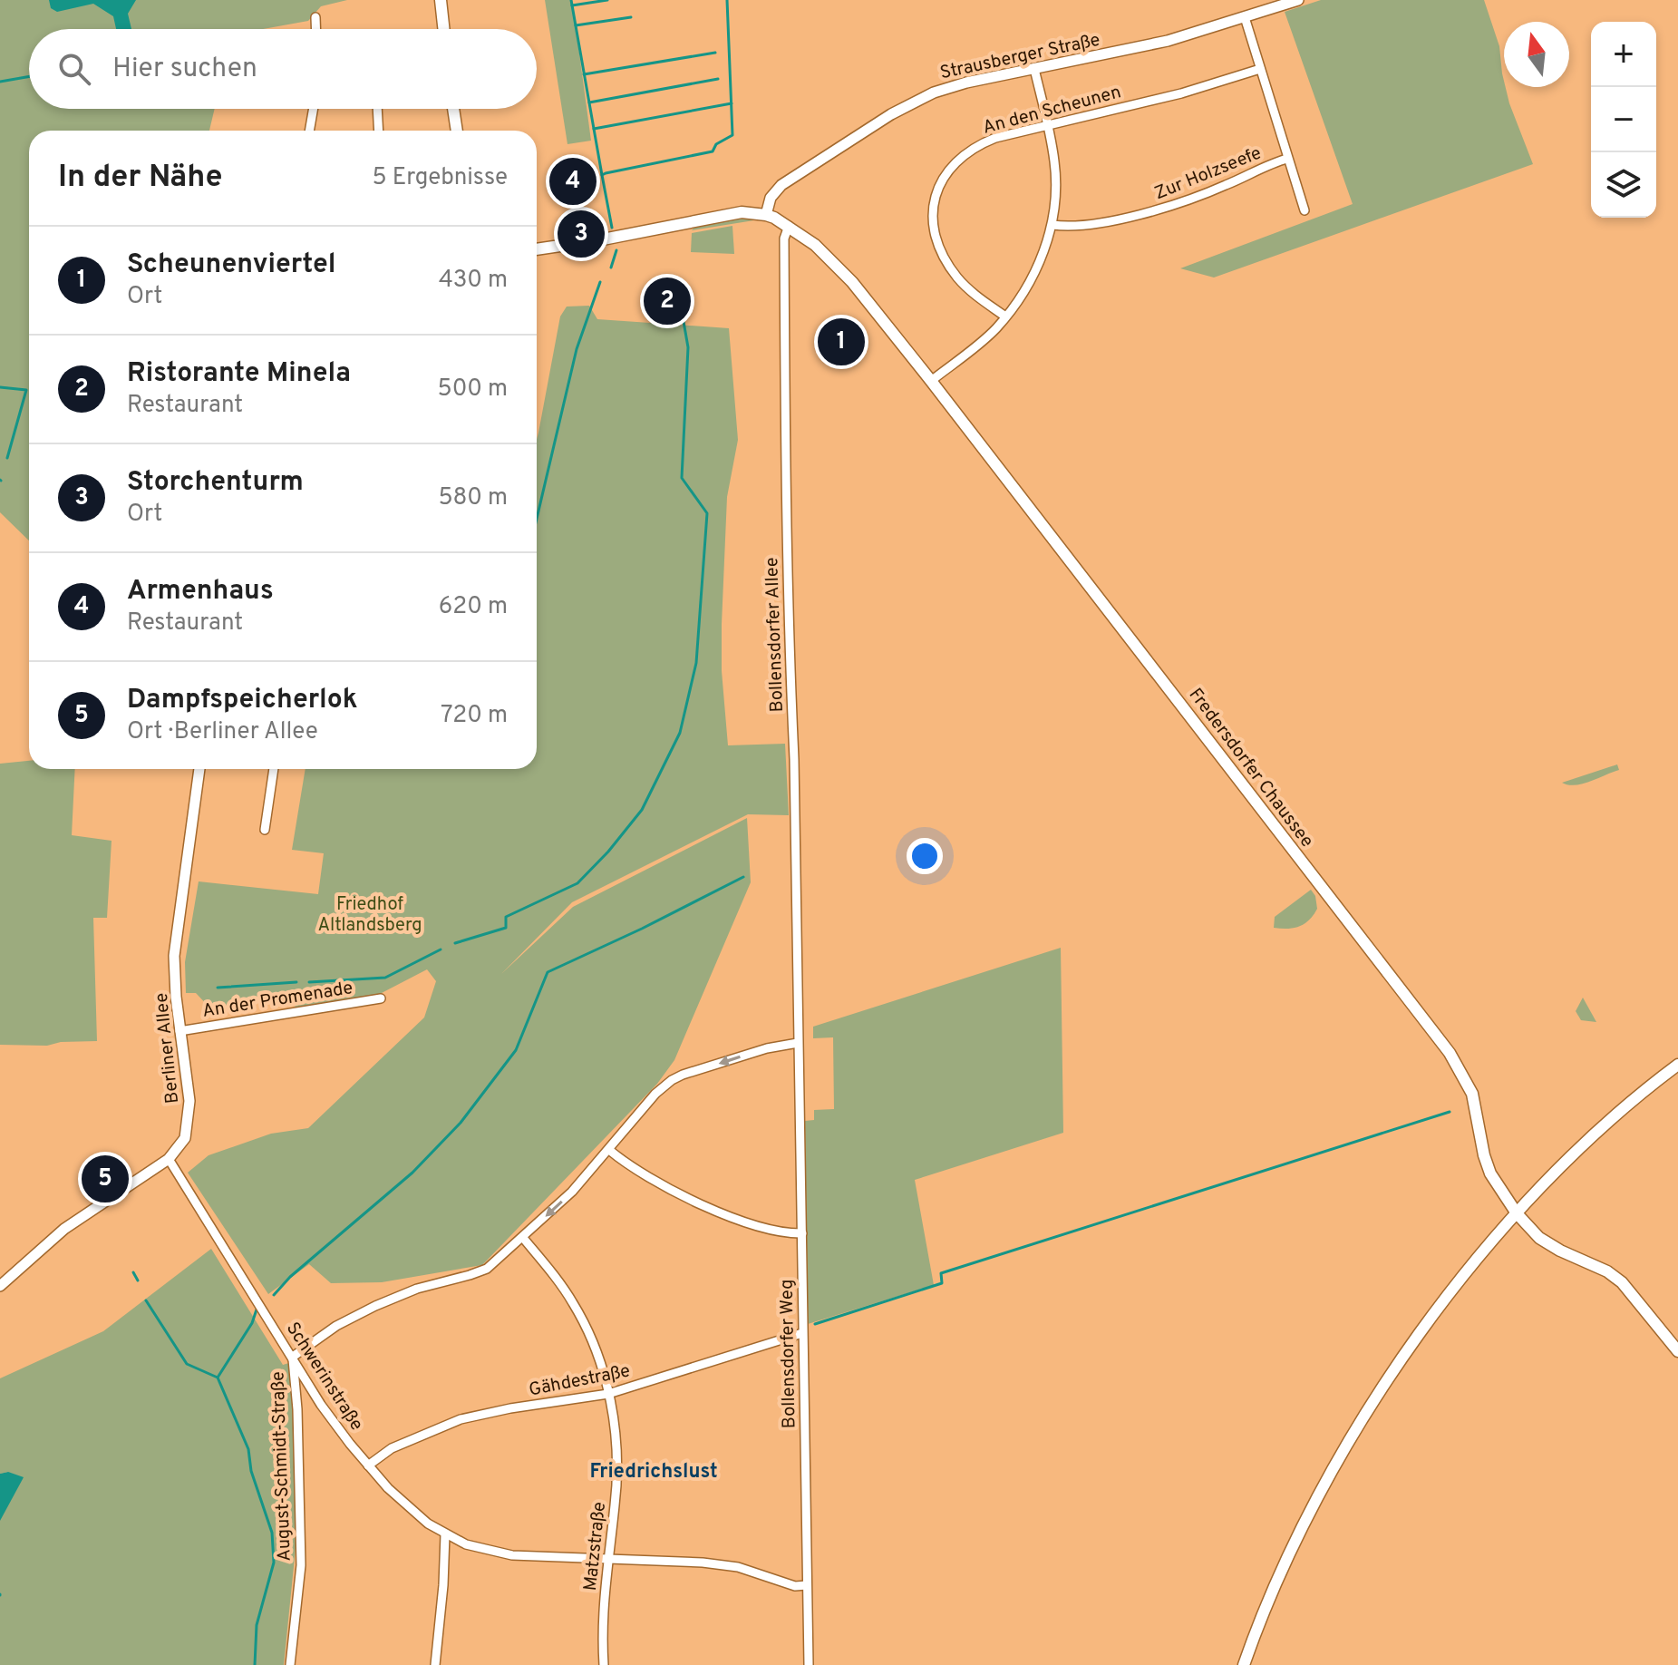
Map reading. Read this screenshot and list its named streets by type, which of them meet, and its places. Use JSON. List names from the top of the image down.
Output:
{
  "streets": {
    "main road": ["Fredersdorfer Chaussee"],
    "street": [
      "Strausberger Straße",
      "An den Scheunen",
      "Zur Holzseefe",
      "Bollensdorfer Allee",
      "An der Promenade",
      "Berliner Allee",
      "Bollensdorfer Weg",
      "Schwerinstraße",
      "Gähdestraße",
      "August-Schmidt-Straße",
      "Matzstraße"
    ]
  },
  "crossings": [
    ["Strausberger Straße", "Zur Holzseefe"],
    ["Strausberger Straße", "Fredersdorfer Chaussee"],
    ["An den Scheunen", "Zur Holzseefe"],
    ["Bollensdorfer Allee", "Fredersdorfer Chaussee"],
    ["Bollensdorfer Allee", "Bollensdorfer Weg"],
    ["Bollensdorfer Allee", "August-Schmidt-Straße"],
    ["An der Promenade", "Berliner Allee"],
    ["Berliner Allee", "Schwerinstraße"],
    ["Bollensdorfer Weg", "Schwerinstraße"],
    ["Bollensdorfer Weg", "Gähdestraße"],
    ["Bollensdorfer Weg", "August-Schmidt-Straße"],
    ["Schwerinstraße", "Gähdestraße"],
    ["Schwerinstraße", "August-Schmidt-Straße"],
    ["Schwerinstraße", "Matzstraße"],
    ["Gähdestraße", "Matzstraße"],
    ["August-Schmidt-Straße", "Matzstraße"]
  ],
  "one_way": ["August-Schmidt-Straße"],
  "districts": ["Friedrichslust"],
  "parks": ["Friedhof Altlandsberg"],
  "north": "top",
  "page": {
    "map_buttons": ["+", "−"],
    "search": "Hier suchen",
    "heading": ["In der Nähe", "5 Ergebnisse"],
    "pins": [
      "4",
      "3",
      "2",
      "1",
      "5"
    ],
    "list": [
      {
        "mark": "1",
        "name": "Scheunenviertel",
        "note": "Ort",
        "value": "430 m"
      },
      {
        "mark": "2",
        "name": "Ristorante Minela",
        "note": "Restaurant",
        "value": "500 m"
      },
      {
        "mark": "3",
        "name": "Storchenturm",
        "note": "Ort",
        "value": "580 m"
      },
      {
        "mark": "4",
        "name": "Armenhaus",
        "note": "Restaurant",
        "value": "620 m"
      },
      {
        "mark": "5",
        "name": "Dampfspeicherlok",
        "note": "Ort · Berliner Allee",
        "value": "720 m"
      }
    ]
  }
}
